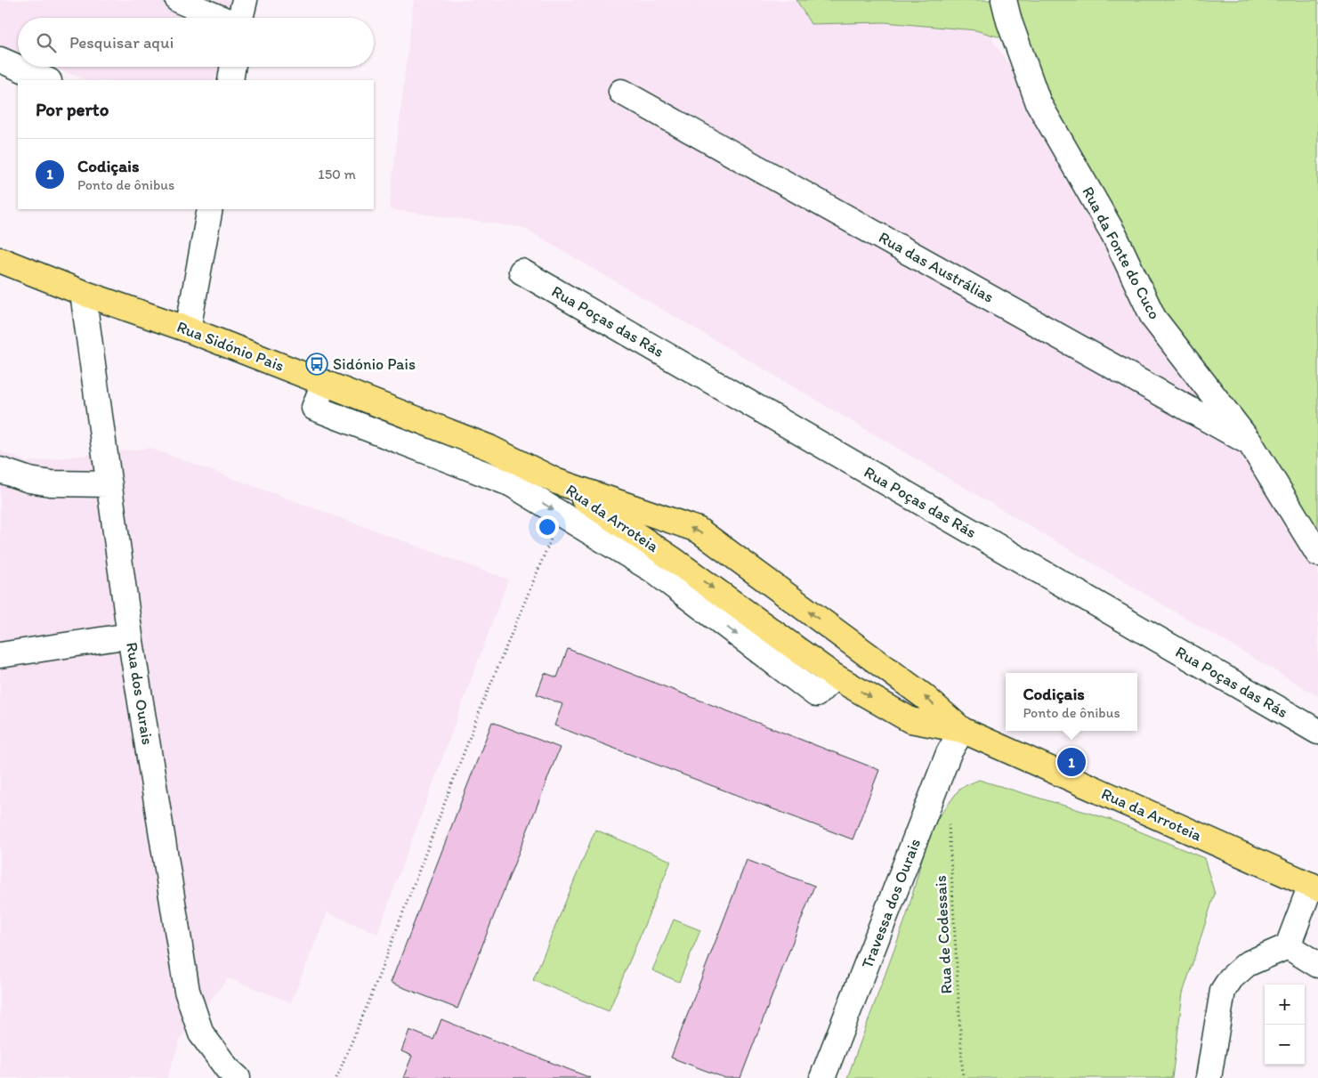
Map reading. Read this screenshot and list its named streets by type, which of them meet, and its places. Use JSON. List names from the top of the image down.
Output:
{
  "streets": {
    "main road": ["Rua Sidónio Pais", "Rua da Arroteia"],
    "street": [
      "Rua da Fonte do Cuco",
      "Rua das Austrálias",
      "Rua Poças das Rás",
      "Rua dos Ourais",
      "Travessa dos Ourais"
    ],
    "path": ["Rua de Codessais"]
  },
  "crossings": [
    ["Rua da Fonte do Cuco", "Rua das Austrálias"],
    ["Rua Sidónio Pais", "Rua da Arroteia"],
    ["Rua Sidónio Pais", "Rua dos Ourais"],
    ["Rua da Arroteia", "Travessa dos Ourais"],
    ["Travessa dos Ourais", "Rua de Codessais"]
  ],
  "places": {
    "bus stop": ["Sidónio Pais"]
  },
  "page": {
    "search": "Pesquisar aqui",
    "heading": "Por perto",
    "list": [
      {
        "mark": "1",
        "name": "Codiçais",
        "note": "Ponto de ônibus",
        "value": "150 m"
      }
    ],
    "popup": ["Codiçais", "Ponto de ônibus"],
    "pins": "1",
    "map_buttons": ["+", "−"]
  }
}
